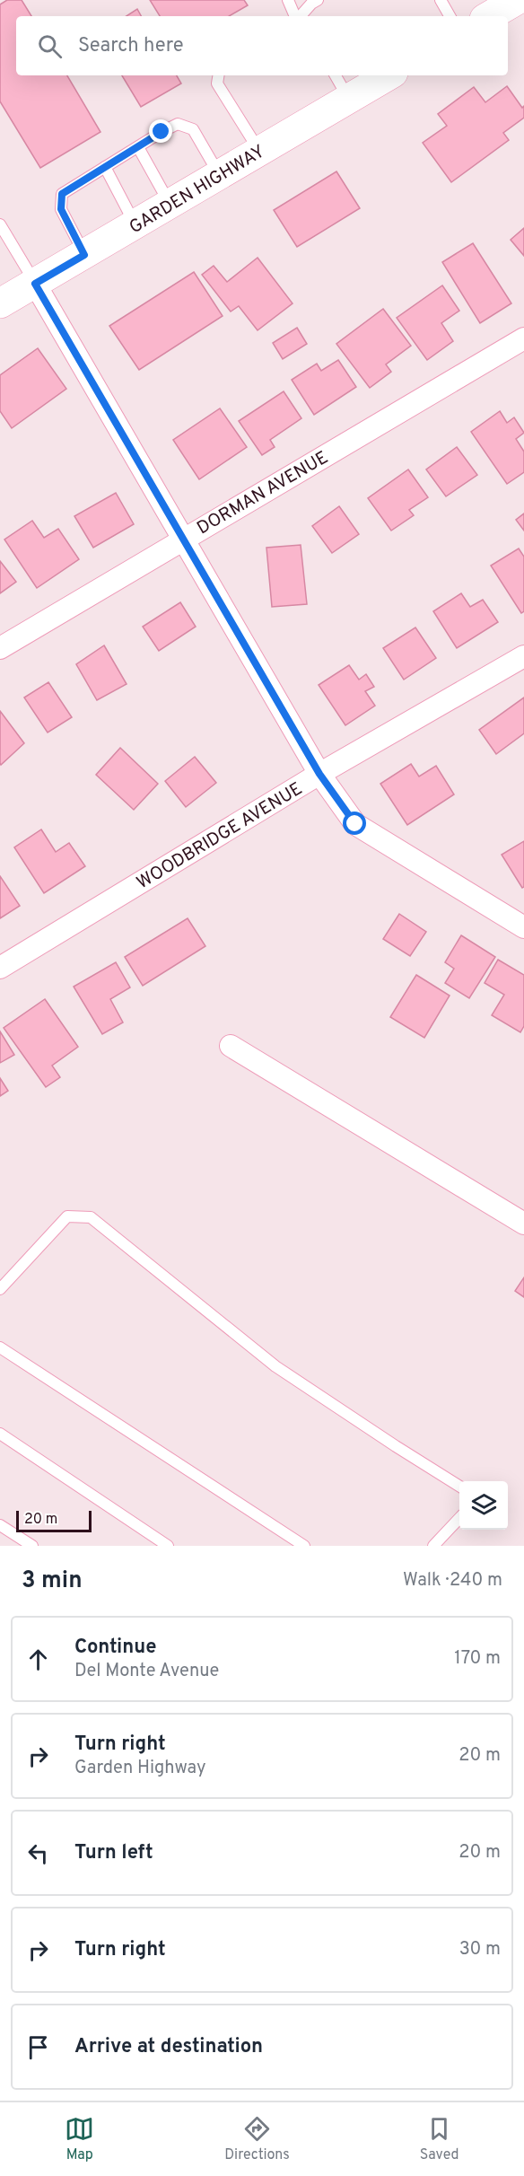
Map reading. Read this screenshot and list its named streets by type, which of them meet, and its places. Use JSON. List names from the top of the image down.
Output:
{
  "streets": {
    "main road": ["GARDEN HIGHWAY"],
    "street": ["DORMAN AVENUE", "WOODBRIDGE AVENUE"]
  },
  "scale_bar": "20 m",
  "page": {
    "search": "Search here",
    "scale": "20 m",
    "heading": ["3 min", "Walk · 240 m"],
    "list": [
      ["Continue", "Del Monte Avenue", "170 m"],
      ["Turn right", "Garden Highway", "20 m"],
      ["Turn left", "20 m"],
      ["Turn right", "30 m"],
      "Arrive at destination"
    ],
    "nav": ["Map", "Directions", "Saved"]
  }
}
